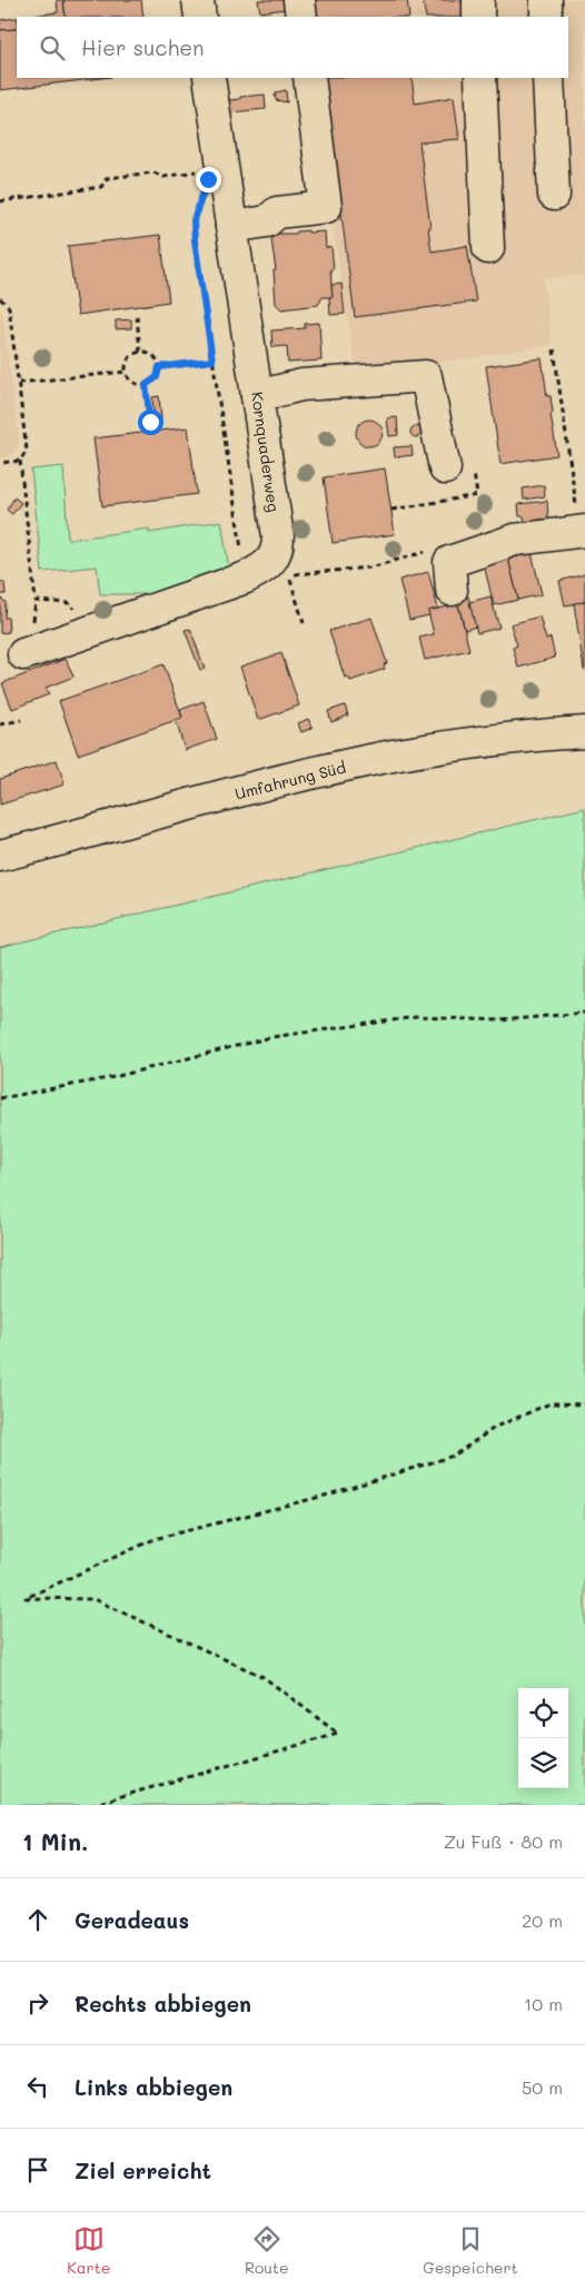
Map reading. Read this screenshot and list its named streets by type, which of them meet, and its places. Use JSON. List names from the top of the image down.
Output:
{
  "streets": {
    "street": ["Kornquaderweg", "Umfahrung Süd"]
  },
  "page": {
    "search": "Hier suchen",
    "heading": ["1 Min.", "Zu Fuß · 80 m"],
    "list": [
      ["Geradeaus", "20 m"],
      ["Rechts abbiegen", "10 m"],
      ["Links abbiegen", "50 m"],
      "Ziel erreicht"
    ],
    "nav": ["Karte", "Route", "Gespeichert"]
  }
}
